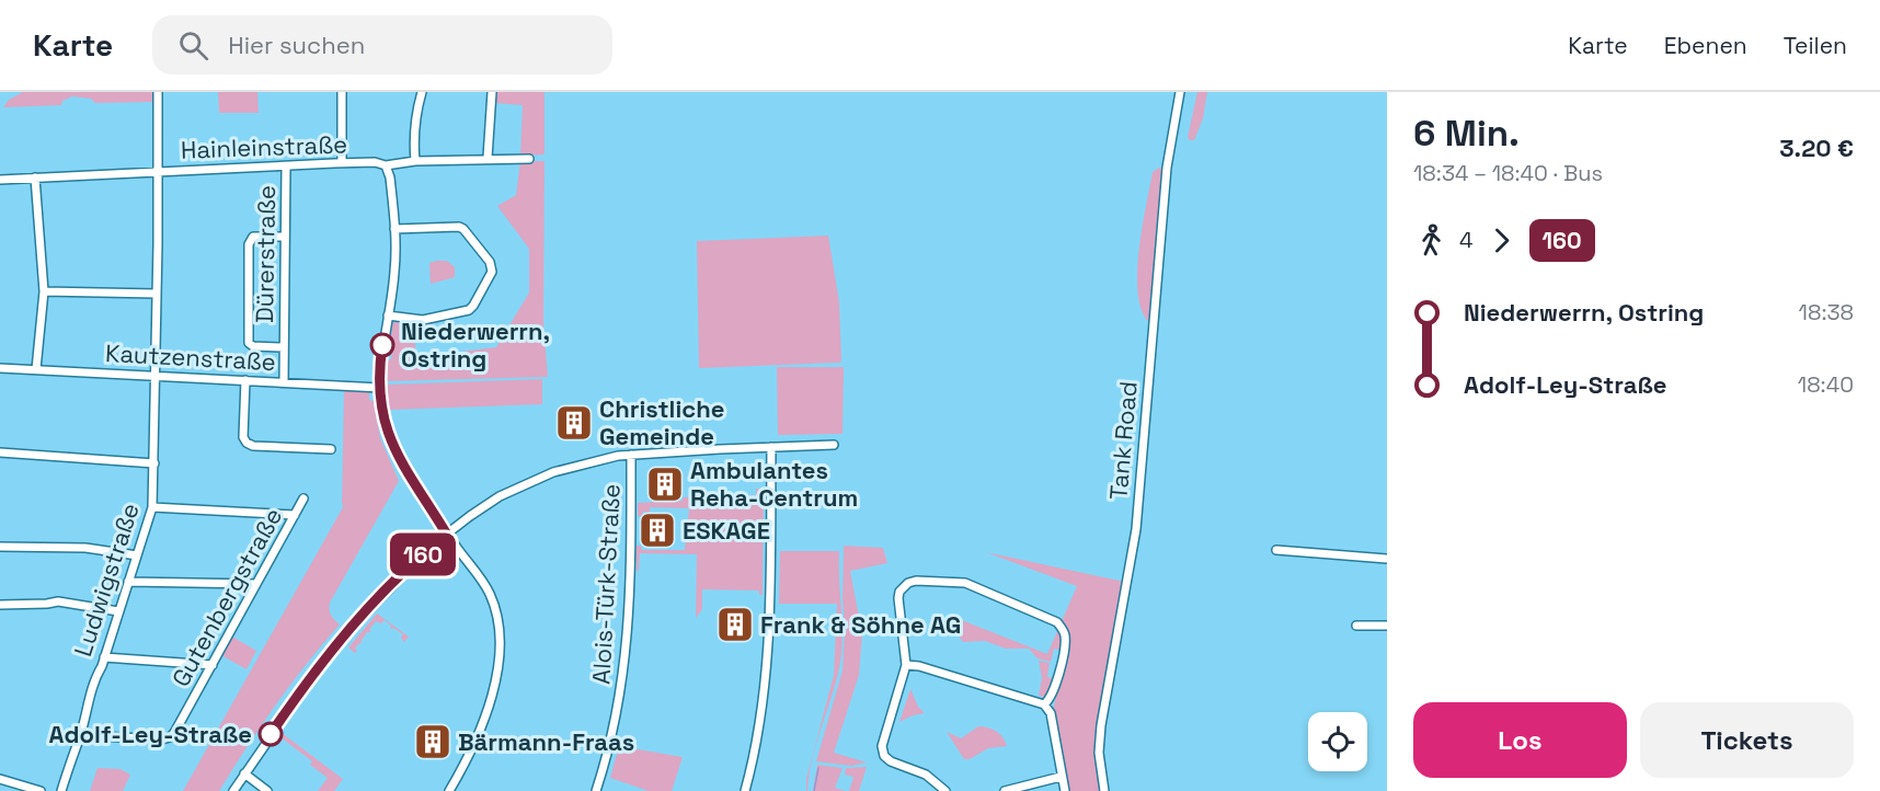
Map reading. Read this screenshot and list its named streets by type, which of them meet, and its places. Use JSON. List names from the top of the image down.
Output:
{
  "streets": {
    "street": [
      "Hainleinstraße",
      "Dürerstraße",
      "Kautzenstraße",
      "Tank Road",
      "Ludwigstraße",
      "Alois-Türk-Straße",
      "Gutenbergstraße"
    ]
  },
  "crossings": [
    ["Hainleinstraße", "Dürerstraße"],
    ["Hainleinstraße", "Ludwigstraße"],
    ["Dürerstraße", "Kautzenstraße"],
    ["Kautzenstraße", "Ludwigstraße"],
    ["Ludwigstraße", "Gutenbergstraße"]
  ],
  "places": {
    "other": ["Niederwerrn, Ostring", "Adolf-Ley-Straße"],
    "building": [
      "Christliche Gemeinde",
      "Ambulantes Reha-Centrum",
      "ESKAGE",
      "Frank & Söhne AG",
      "Bärmann-Fraas"
    ]
  },
  "lines": ["bus line 160"],
  "page": {
    "header": "Karte",
    "search": "Hier suchen",
    "nav": ["Karte", "Ebenen", "Teilen"],
    "on_map": "160",
    "heading": ["6 Min.", "18:34 – 18:40 · Bus", "3.20 €"],
    "legs": ["4", "160"],
    "list": [
      {
        "name": "Niederwerrn, Ostring",
        "value": "18:38"
      },
      {
        "name": "Adolf-Ley-Straße",
        "value": "18:40"
      }
    ],
    "buttons": ["Los", "Tickets"]
  }
}
